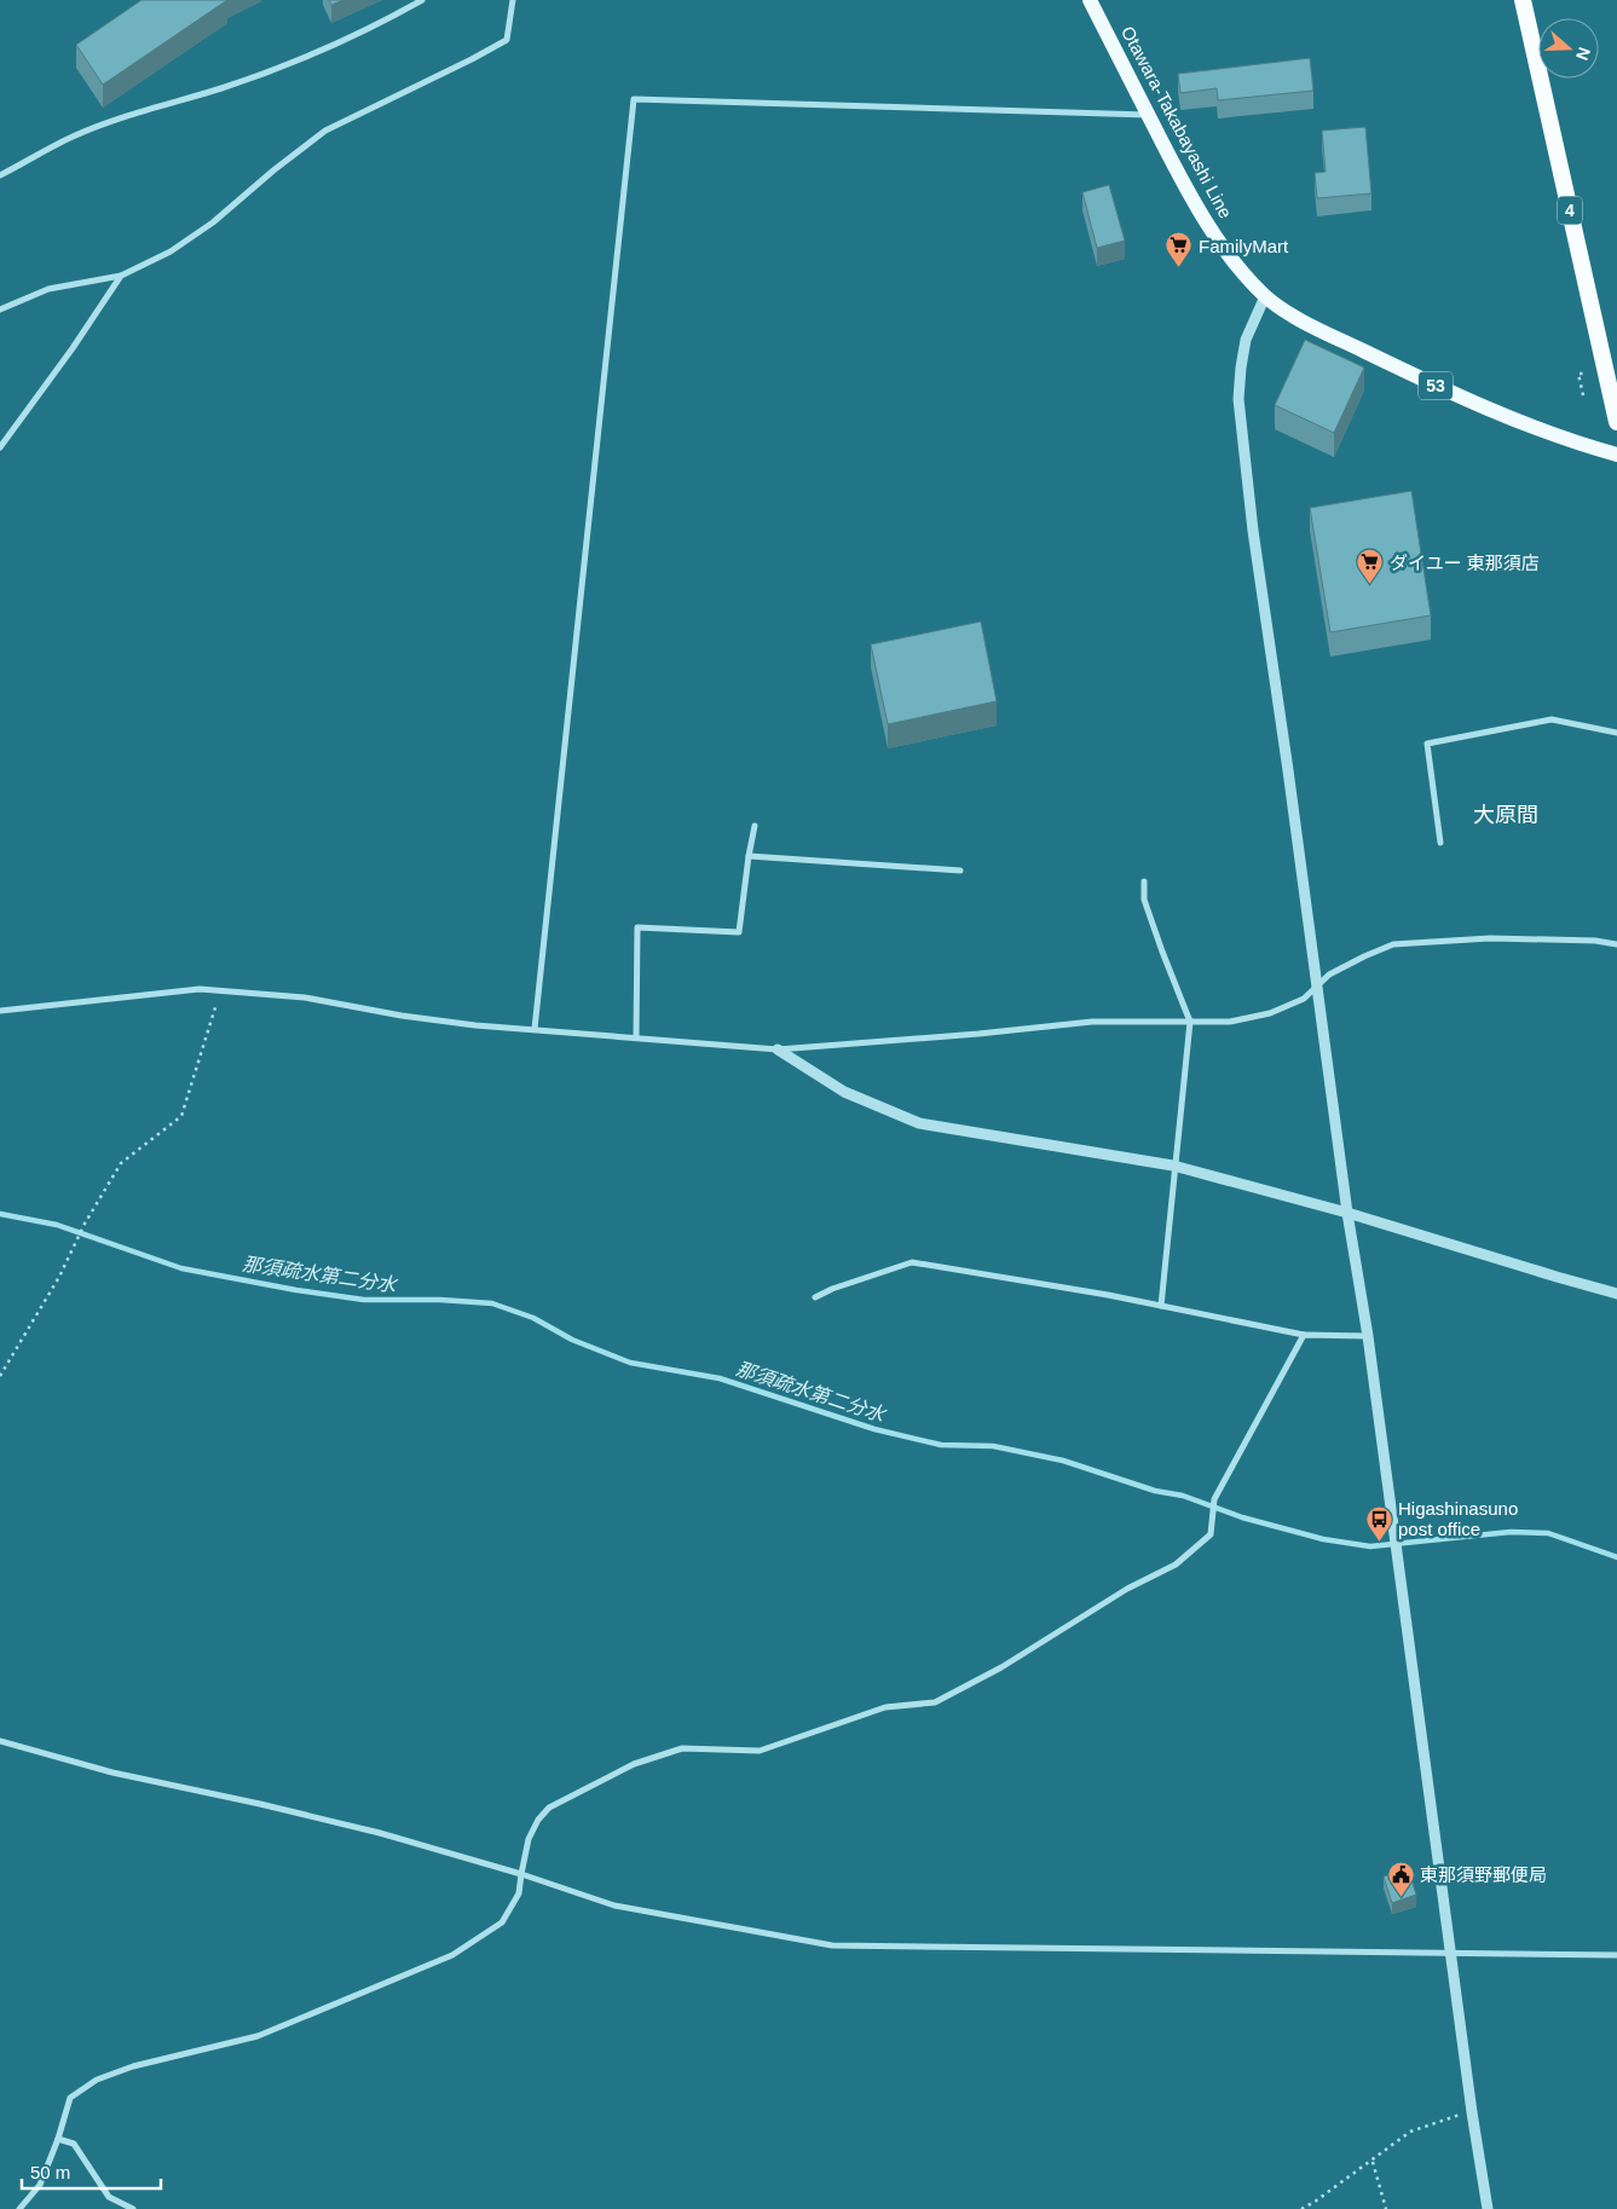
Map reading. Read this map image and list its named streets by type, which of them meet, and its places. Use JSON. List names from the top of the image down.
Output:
{
  "streets": {
    "highway": ["4"],
    "main road": ["Otawara-Takabayashi Line", "53"]
  },
  "districts": ["大原間"],
  "water": ["那須疏水第二分水"],
  "places": {
    "supermarket": ["FamilyMart", "ダイユー 東那須店"],
    "bus stop": ["Higashinasuno post office"],
    "public building": ["東那須野郵便局"]
  },
  "scale_bar": "50 m",
  "north": "right"
}
